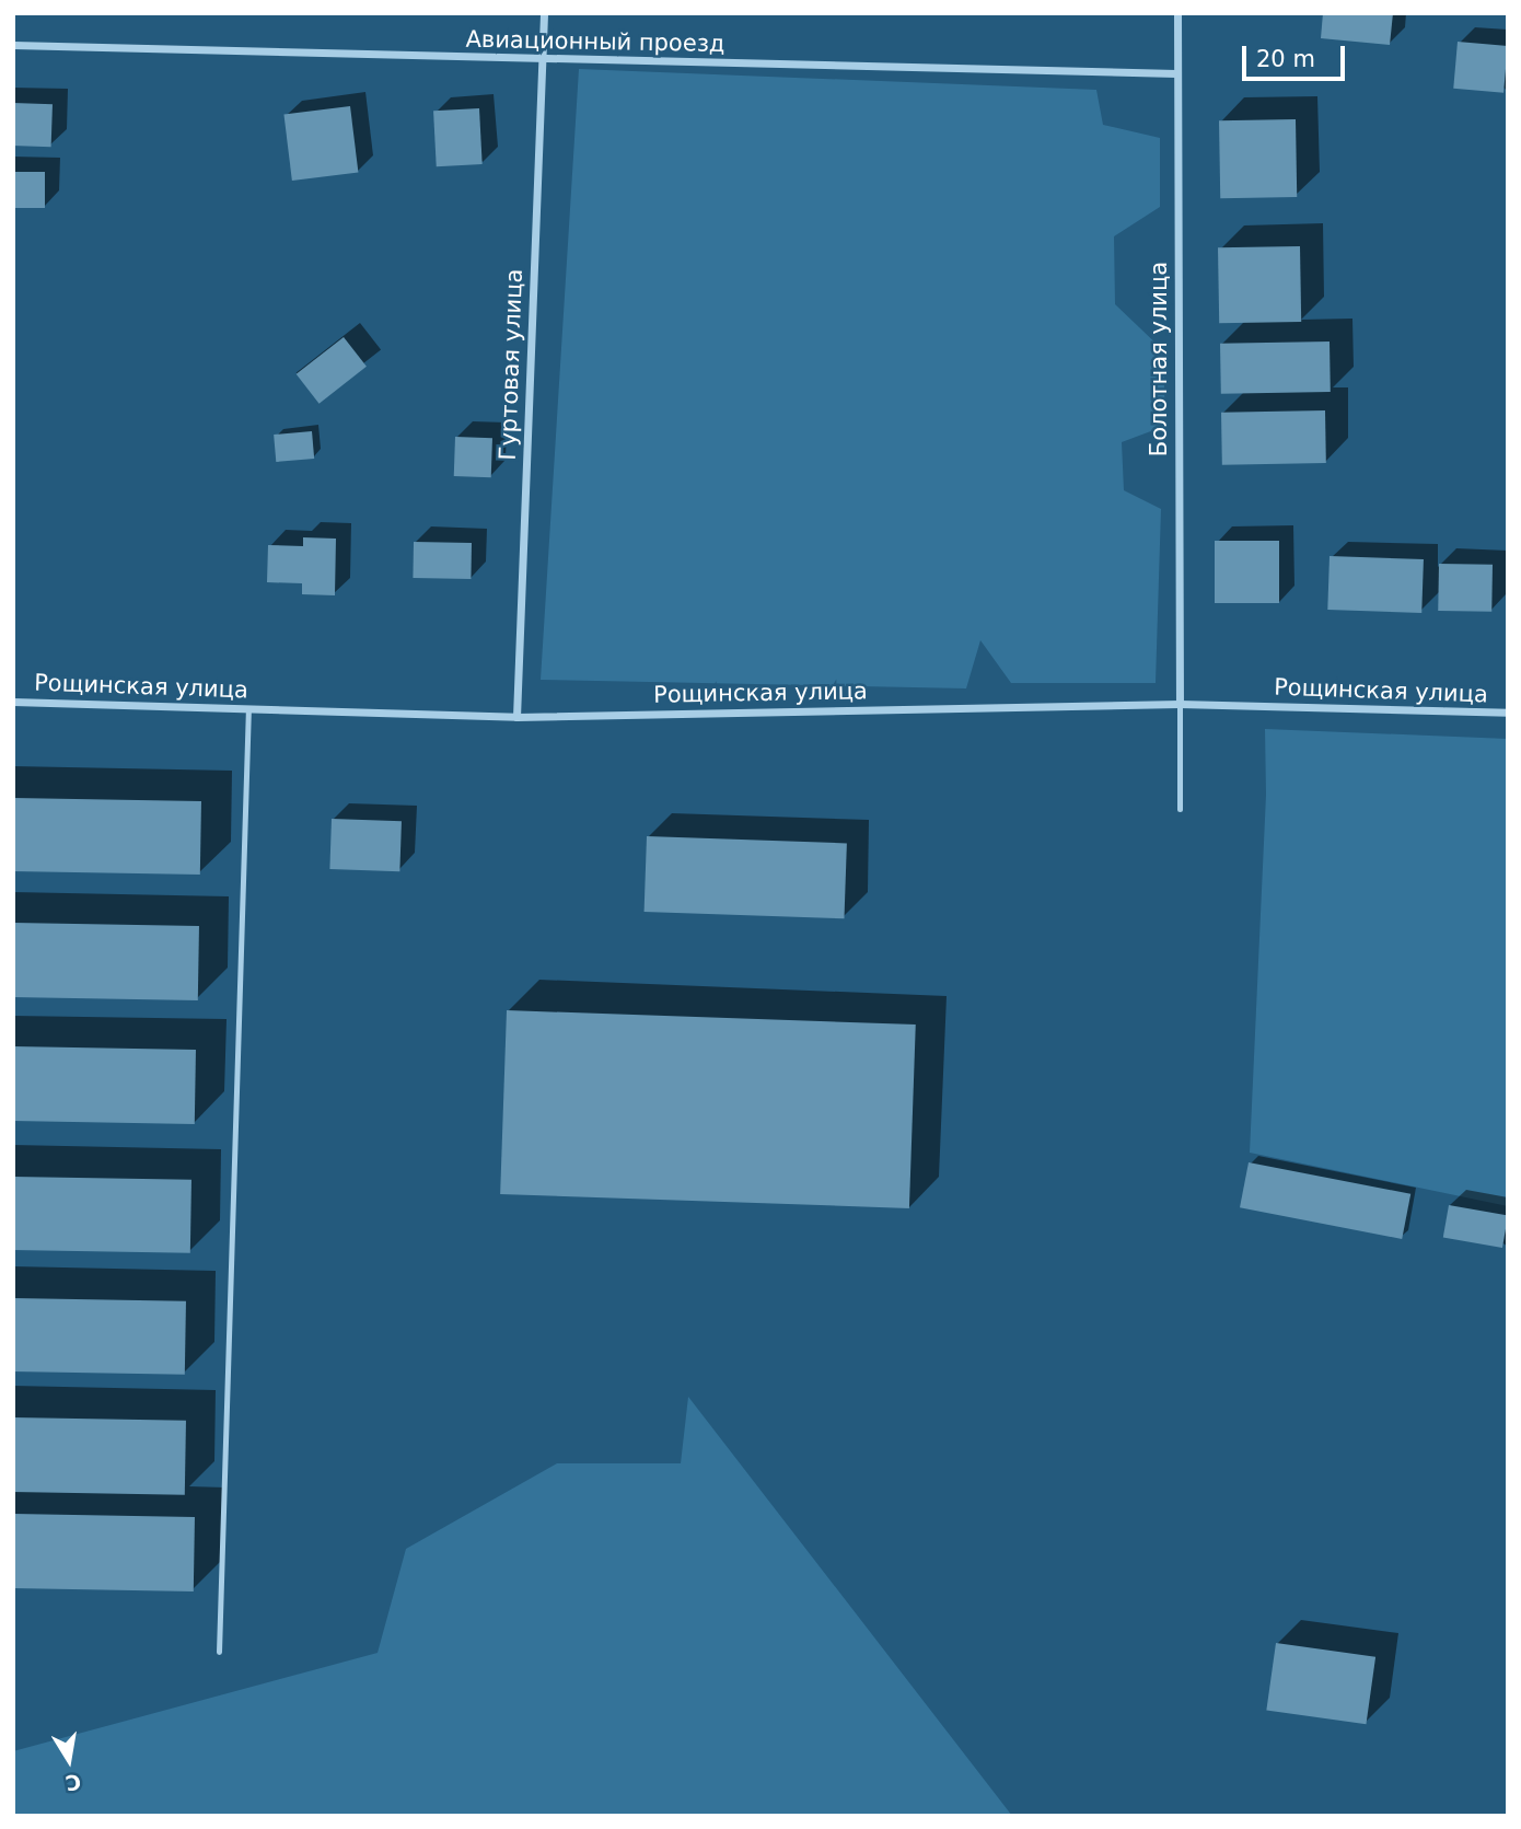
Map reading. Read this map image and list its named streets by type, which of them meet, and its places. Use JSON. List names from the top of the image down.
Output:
{
  "streets": {
    "street": [
      "Авиационный проезд",
      "Болотная улица",
      "Гуртовая улица",
      "Рощинская улица"
    ]
  },
  "crossings": [
    ["Авиационный проезд", "Болотная улица"],
    ["Авиационный проезд", "Гуртовая улица"],
    ["Болотная улица", "Рощинская улица"],
    ["Гуртовая улица", "Рощинская улица"]
  ],
  "scale_bar": "20 m",
  "north": "bottom"
}
